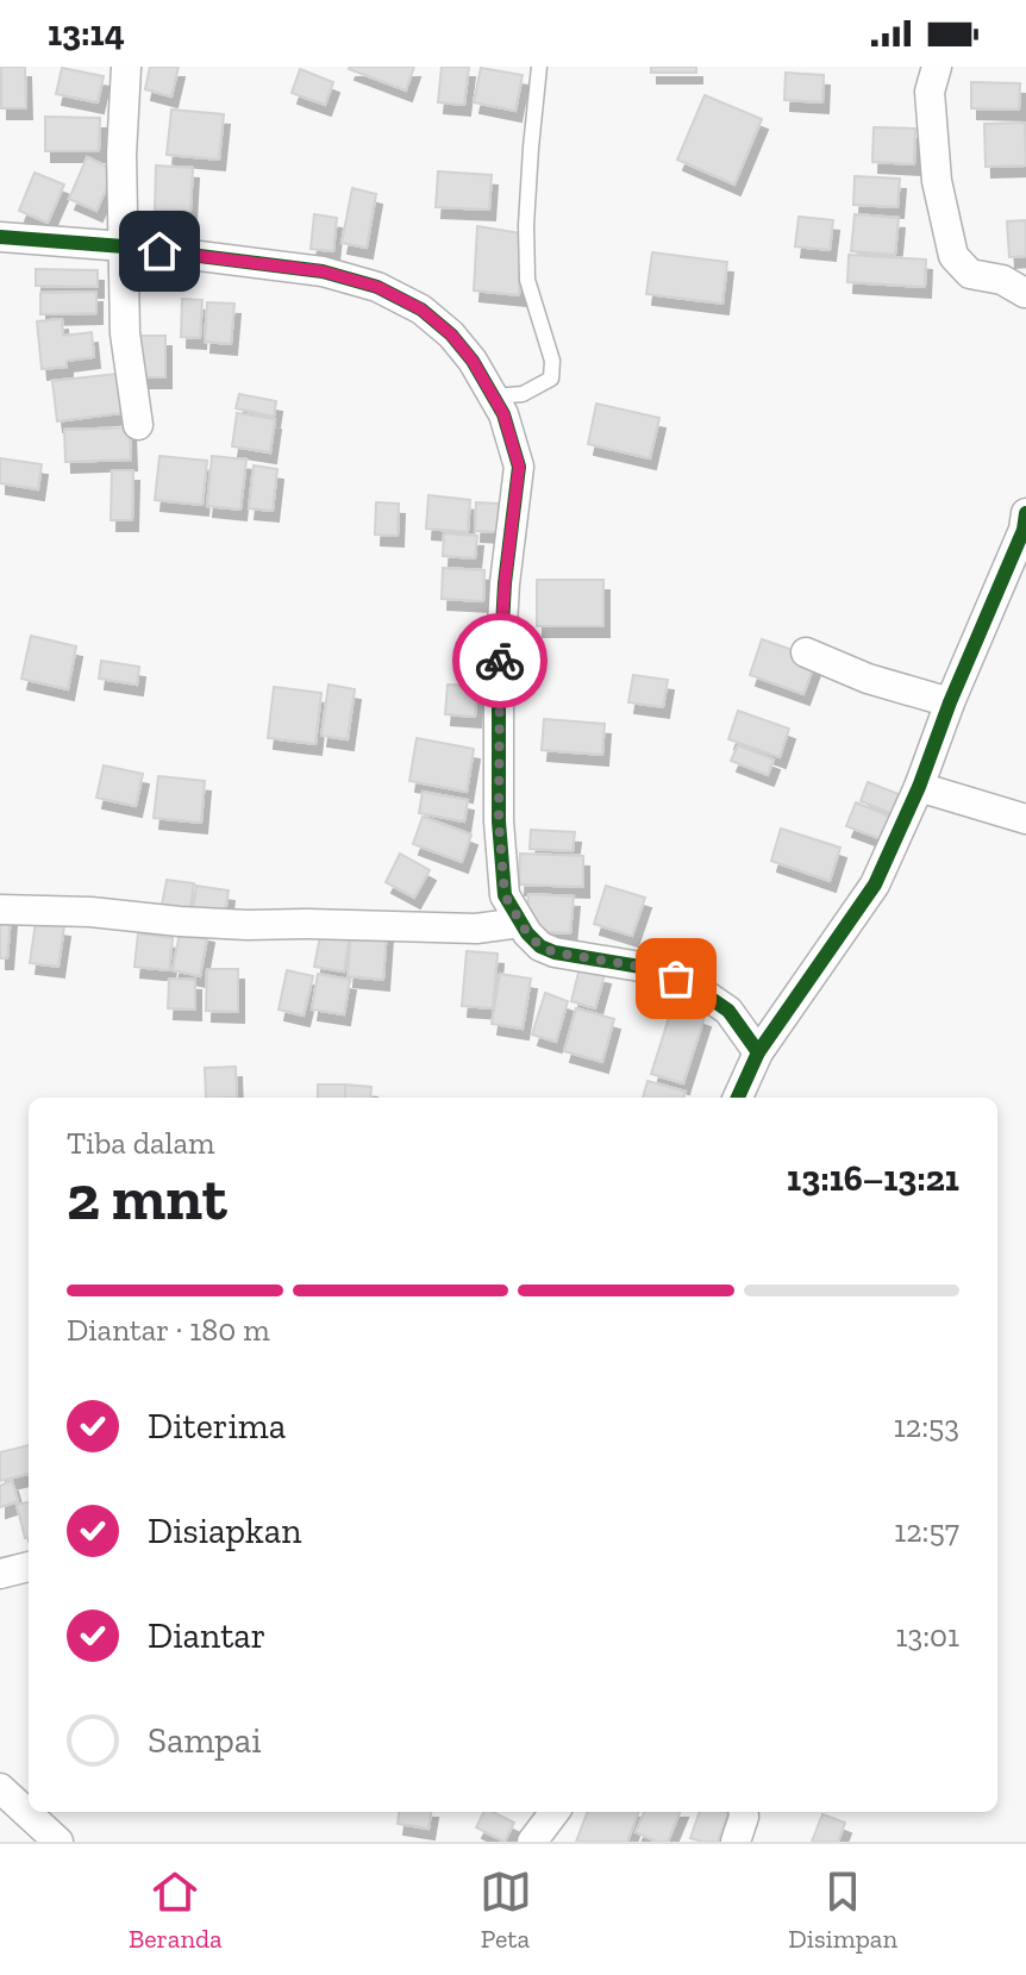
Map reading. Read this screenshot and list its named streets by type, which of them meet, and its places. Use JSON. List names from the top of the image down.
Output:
{
  "page": {
    "status": "13:14",
    "heading": ["2 mnt", "Tiba dalam", "13:16–13:21"],
    "bar": "Diantar · 180 m",
    "list": [
      ["Diterima", "12:53"],
      ["Disiapkan", "12:57"],
      ["Diantar", "13:01"],
      "Sampai"
    ],
    "tabs": ["Beranda", "Peta", "Disimpan"]
  }
}
